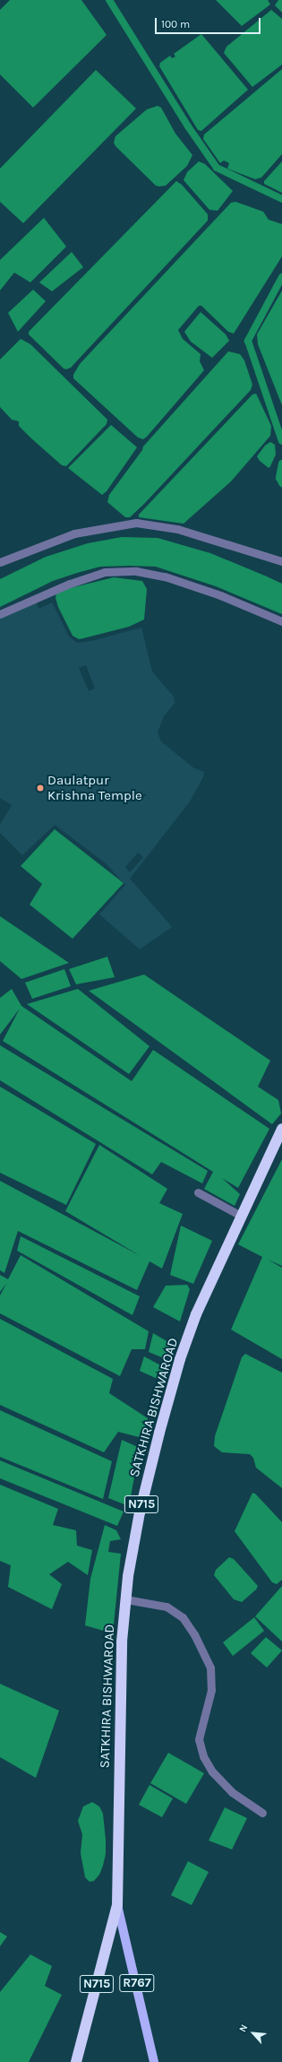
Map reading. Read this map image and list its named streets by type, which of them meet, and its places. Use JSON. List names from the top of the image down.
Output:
{
  "streets": {
    "highway": ["SATKHIRA BISHWAROAD", "N715"],
    "main road": ["R767"]
  },
  "crossings": [
    ["SATKHIRA BISHWAROAD", "N715"],
    ["SATKHIRA BISHWAROAD", "R767"],
    ["N715", "R767"]
  ],
  "places": ["Daulatpur Krishna Temple"],
  "scale_bar": "100 m",
  "north": "top left"
}
